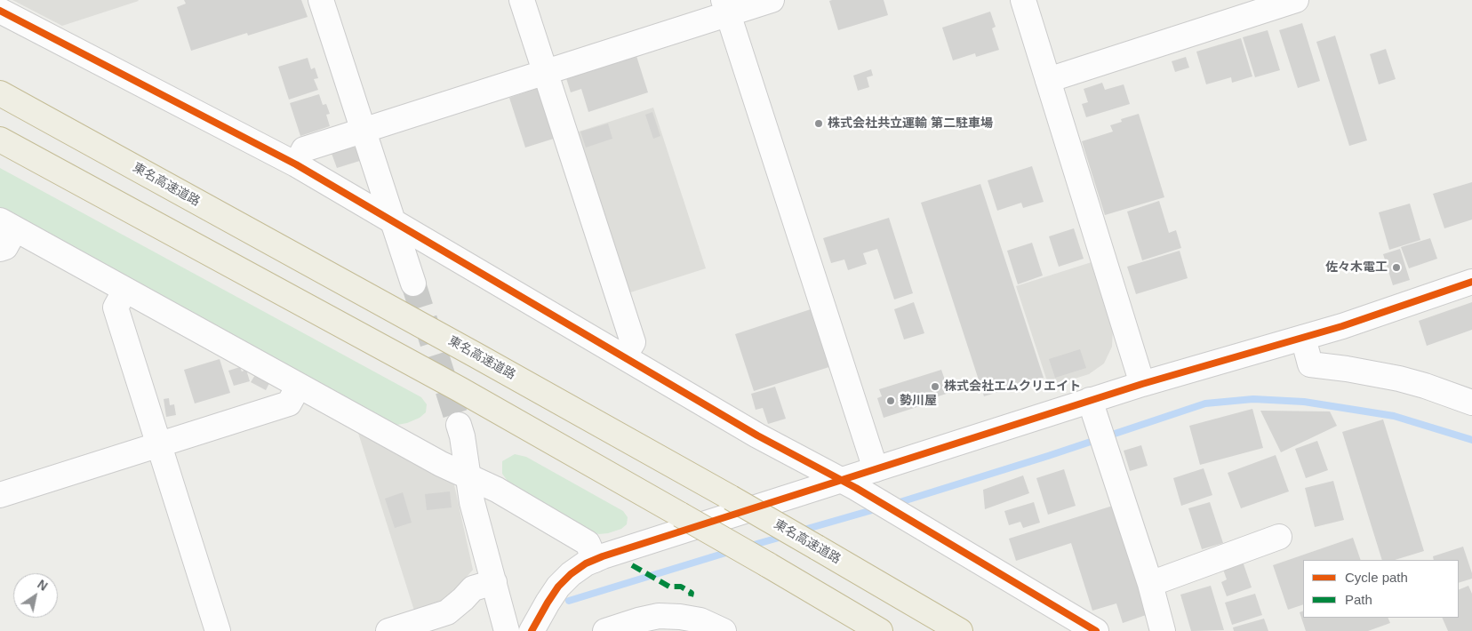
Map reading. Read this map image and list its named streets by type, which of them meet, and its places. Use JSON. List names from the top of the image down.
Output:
{
  "streets": {
    "highway": ["東名高速道路"]
  },
  "places": [
    "株式会社共立運輸 第二駐車場",
    "佐々木電工",
    "株式会社エムクリエイト",
    "勢川屋"
  ],
  "legend": ["Cycle path", "Path"],
  "north": "top right"
}
